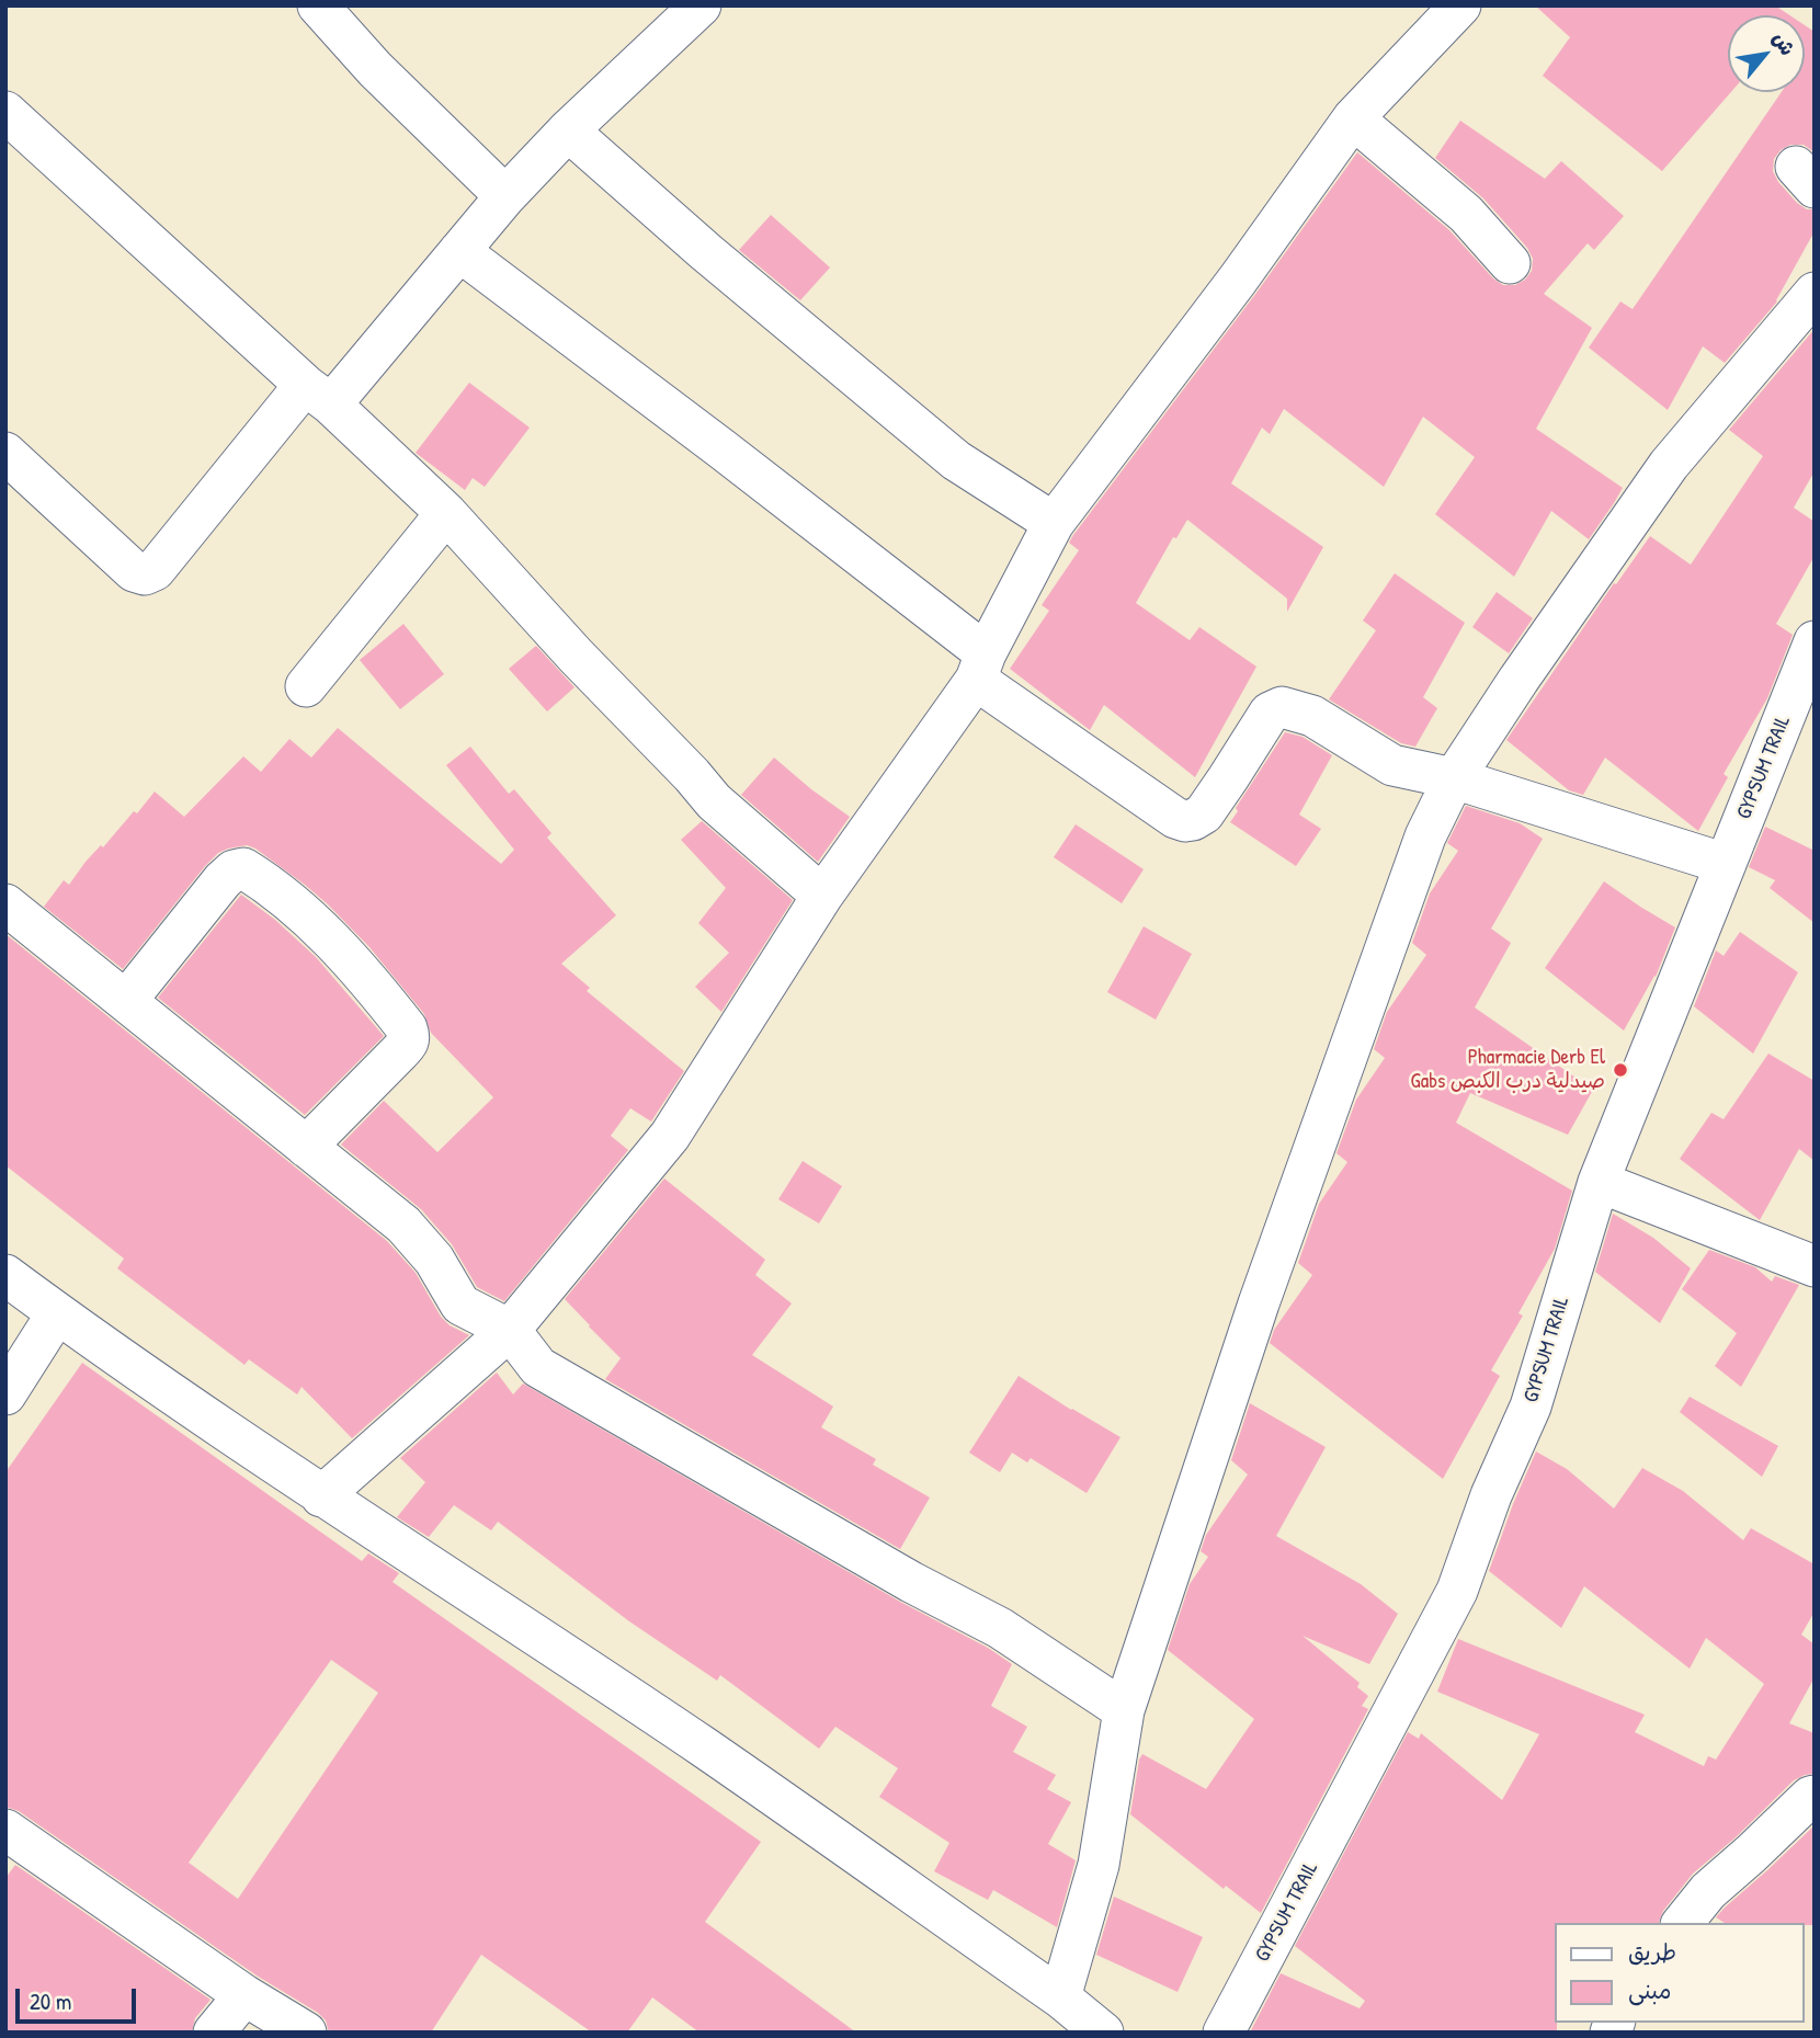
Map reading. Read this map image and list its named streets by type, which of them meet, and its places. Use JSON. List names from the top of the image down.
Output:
{
  "streets": {
    "street": ["GYPSUM TRAIL"]
  },
  "places": ["Pharmacie Derb El Gabs صيدلية درب الكبص"],
  "legend": ["طريق", "مبنى"],
  "scale_bar": "20 m",
  "north": "top right"
}
